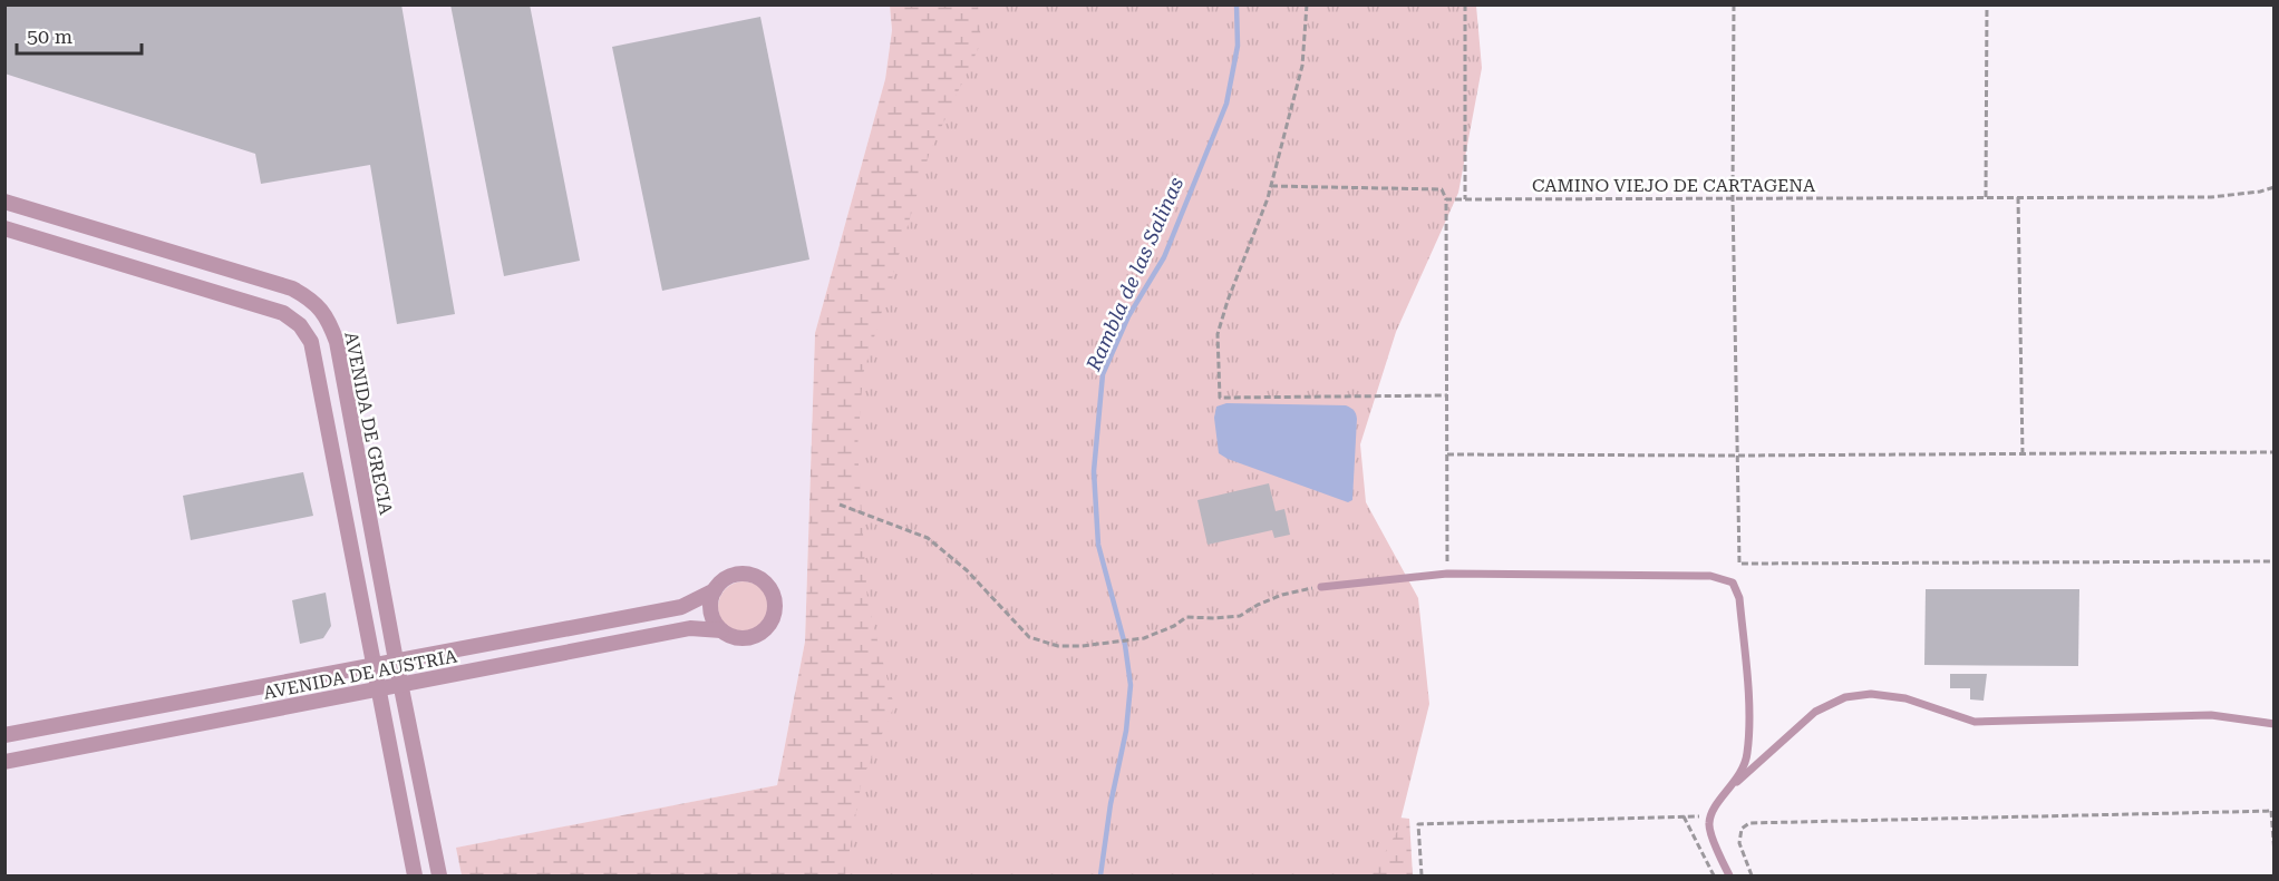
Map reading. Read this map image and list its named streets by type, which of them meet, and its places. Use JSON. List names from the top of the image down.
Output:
{
  "streets": {
    "street": ["AVENIDA DE GRECIA", "AVENIDA DE AUSTRIA"],
    "path": ["CAMINO VIEJO DE CARTAGENA"]
  },
  "crossings": [
    ["AVENIDA DE GRECIA", "AVENIDA DE AUSTRIA"]
  ],
  "water": ["Rambla de las Salinas"],
  "scale_bar": "50 m"
}
